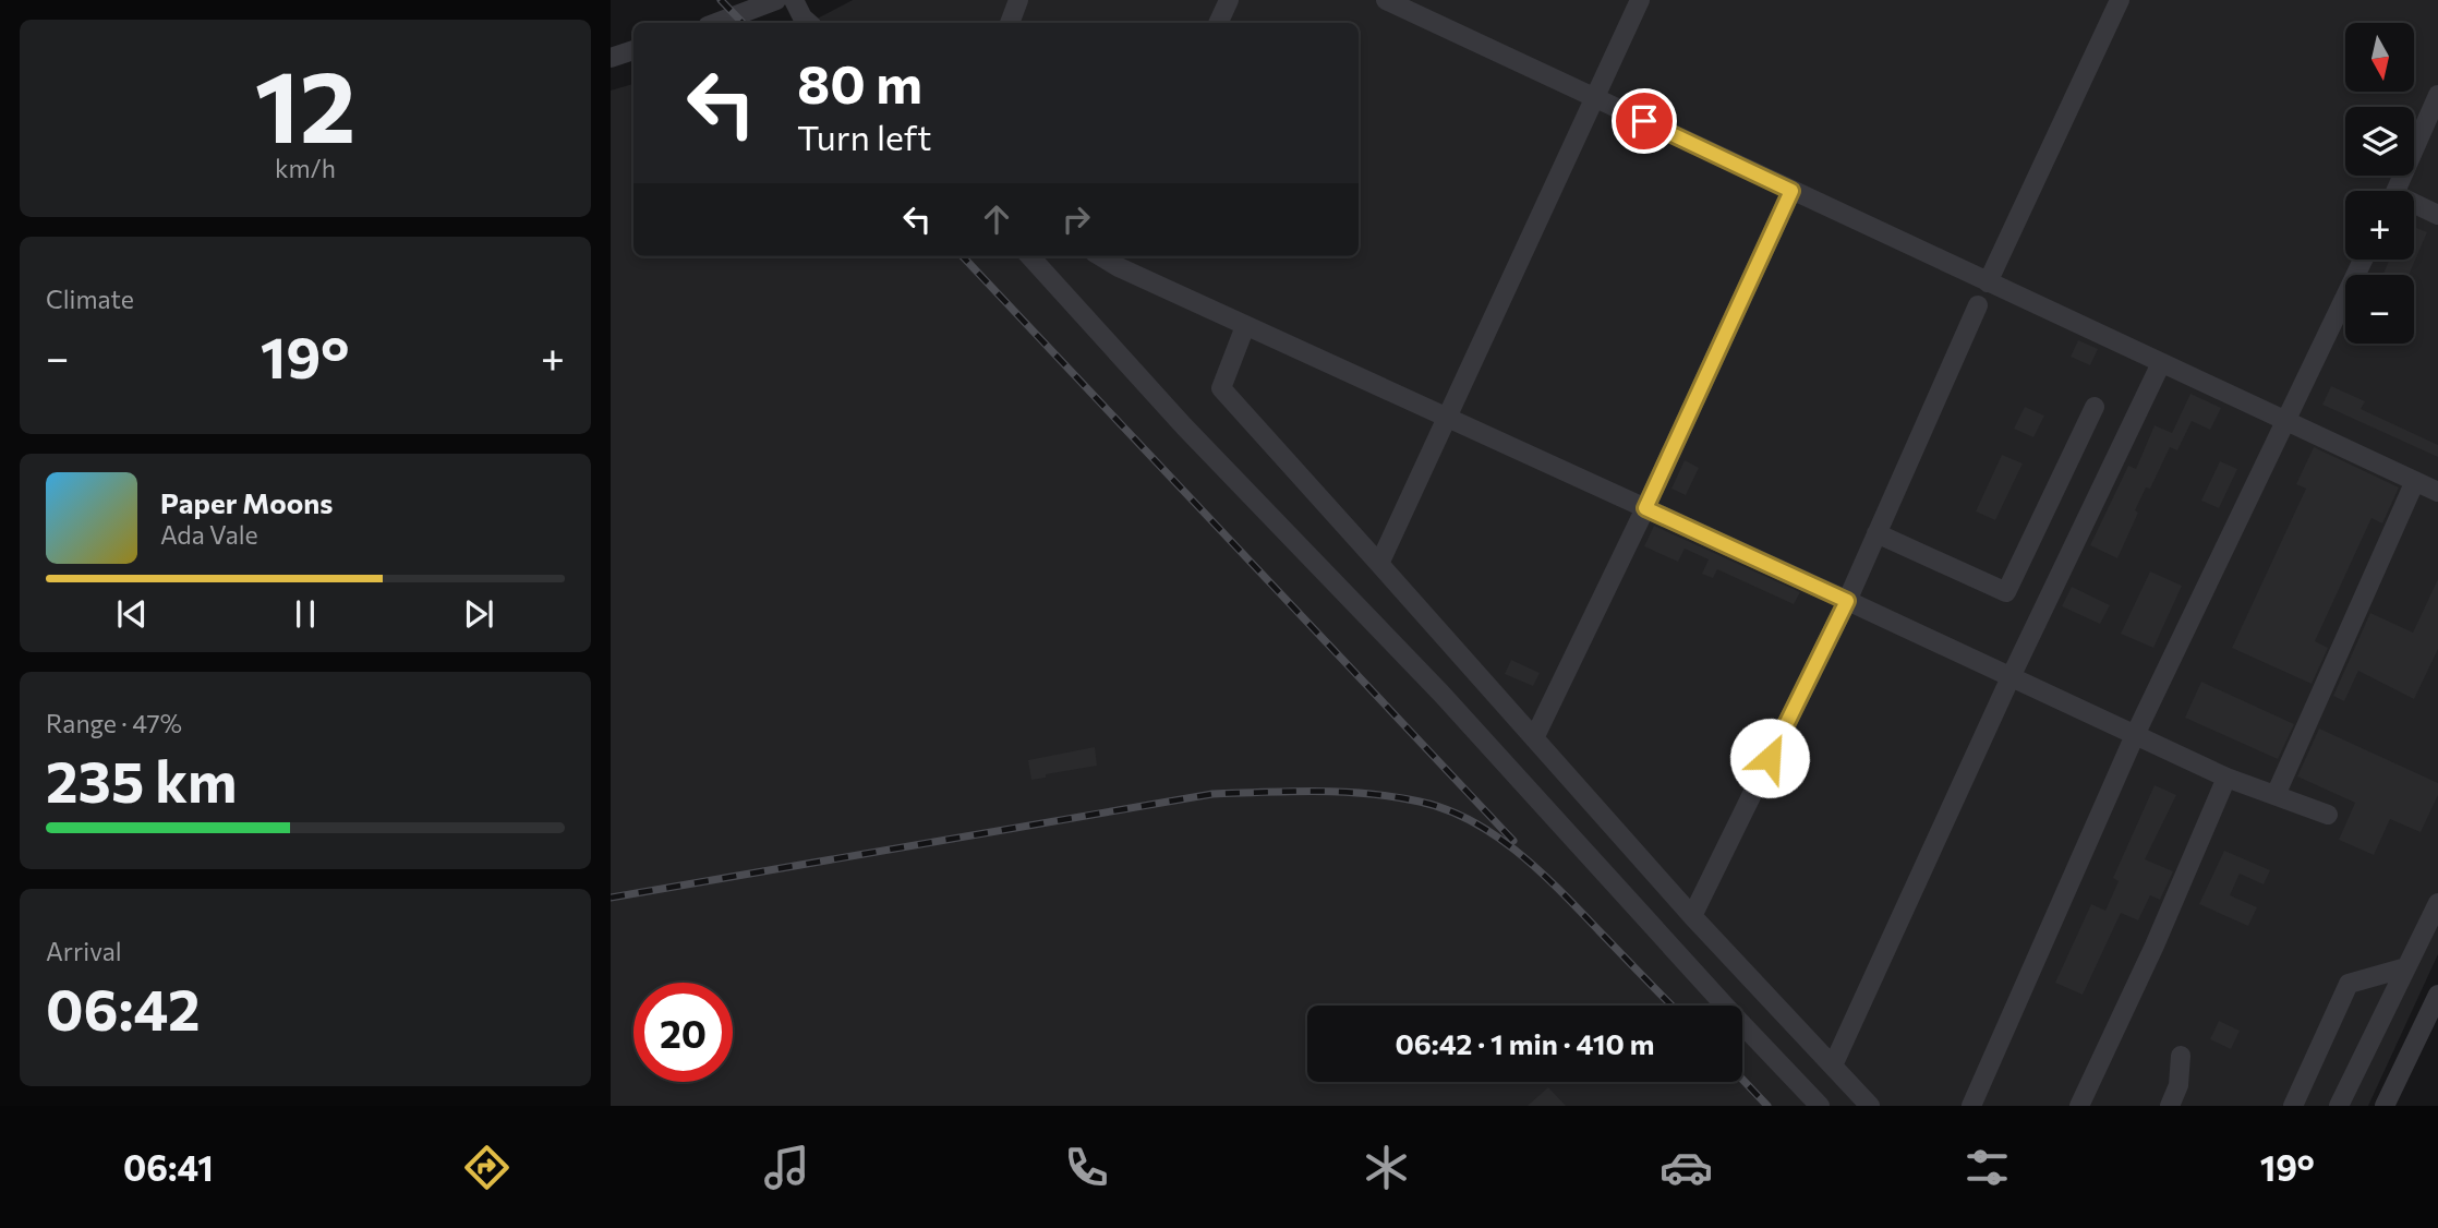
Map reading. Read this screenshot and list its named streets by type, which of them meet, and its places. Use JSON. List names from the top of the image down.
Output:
{
  "north": "bottom",
  "page": {
    "tile": [
      ["12", "km/h"],
      "Climate",
      ["Range · 47%", "235 km"],
      ["Arrival", "06:42"]
    ],
    "map_buttons": ["+", "−"],
    "turn": ["80 m", "Turn left"],
    "heat": ["−", "19°", "+"],
    "song": ["Paper Moons", "Ada Vale"],
    "limit": "20",
    "trip": "06:42 · 1 min · 410 m",
    "tabs": ["06:41", "19°"]
  }
}
